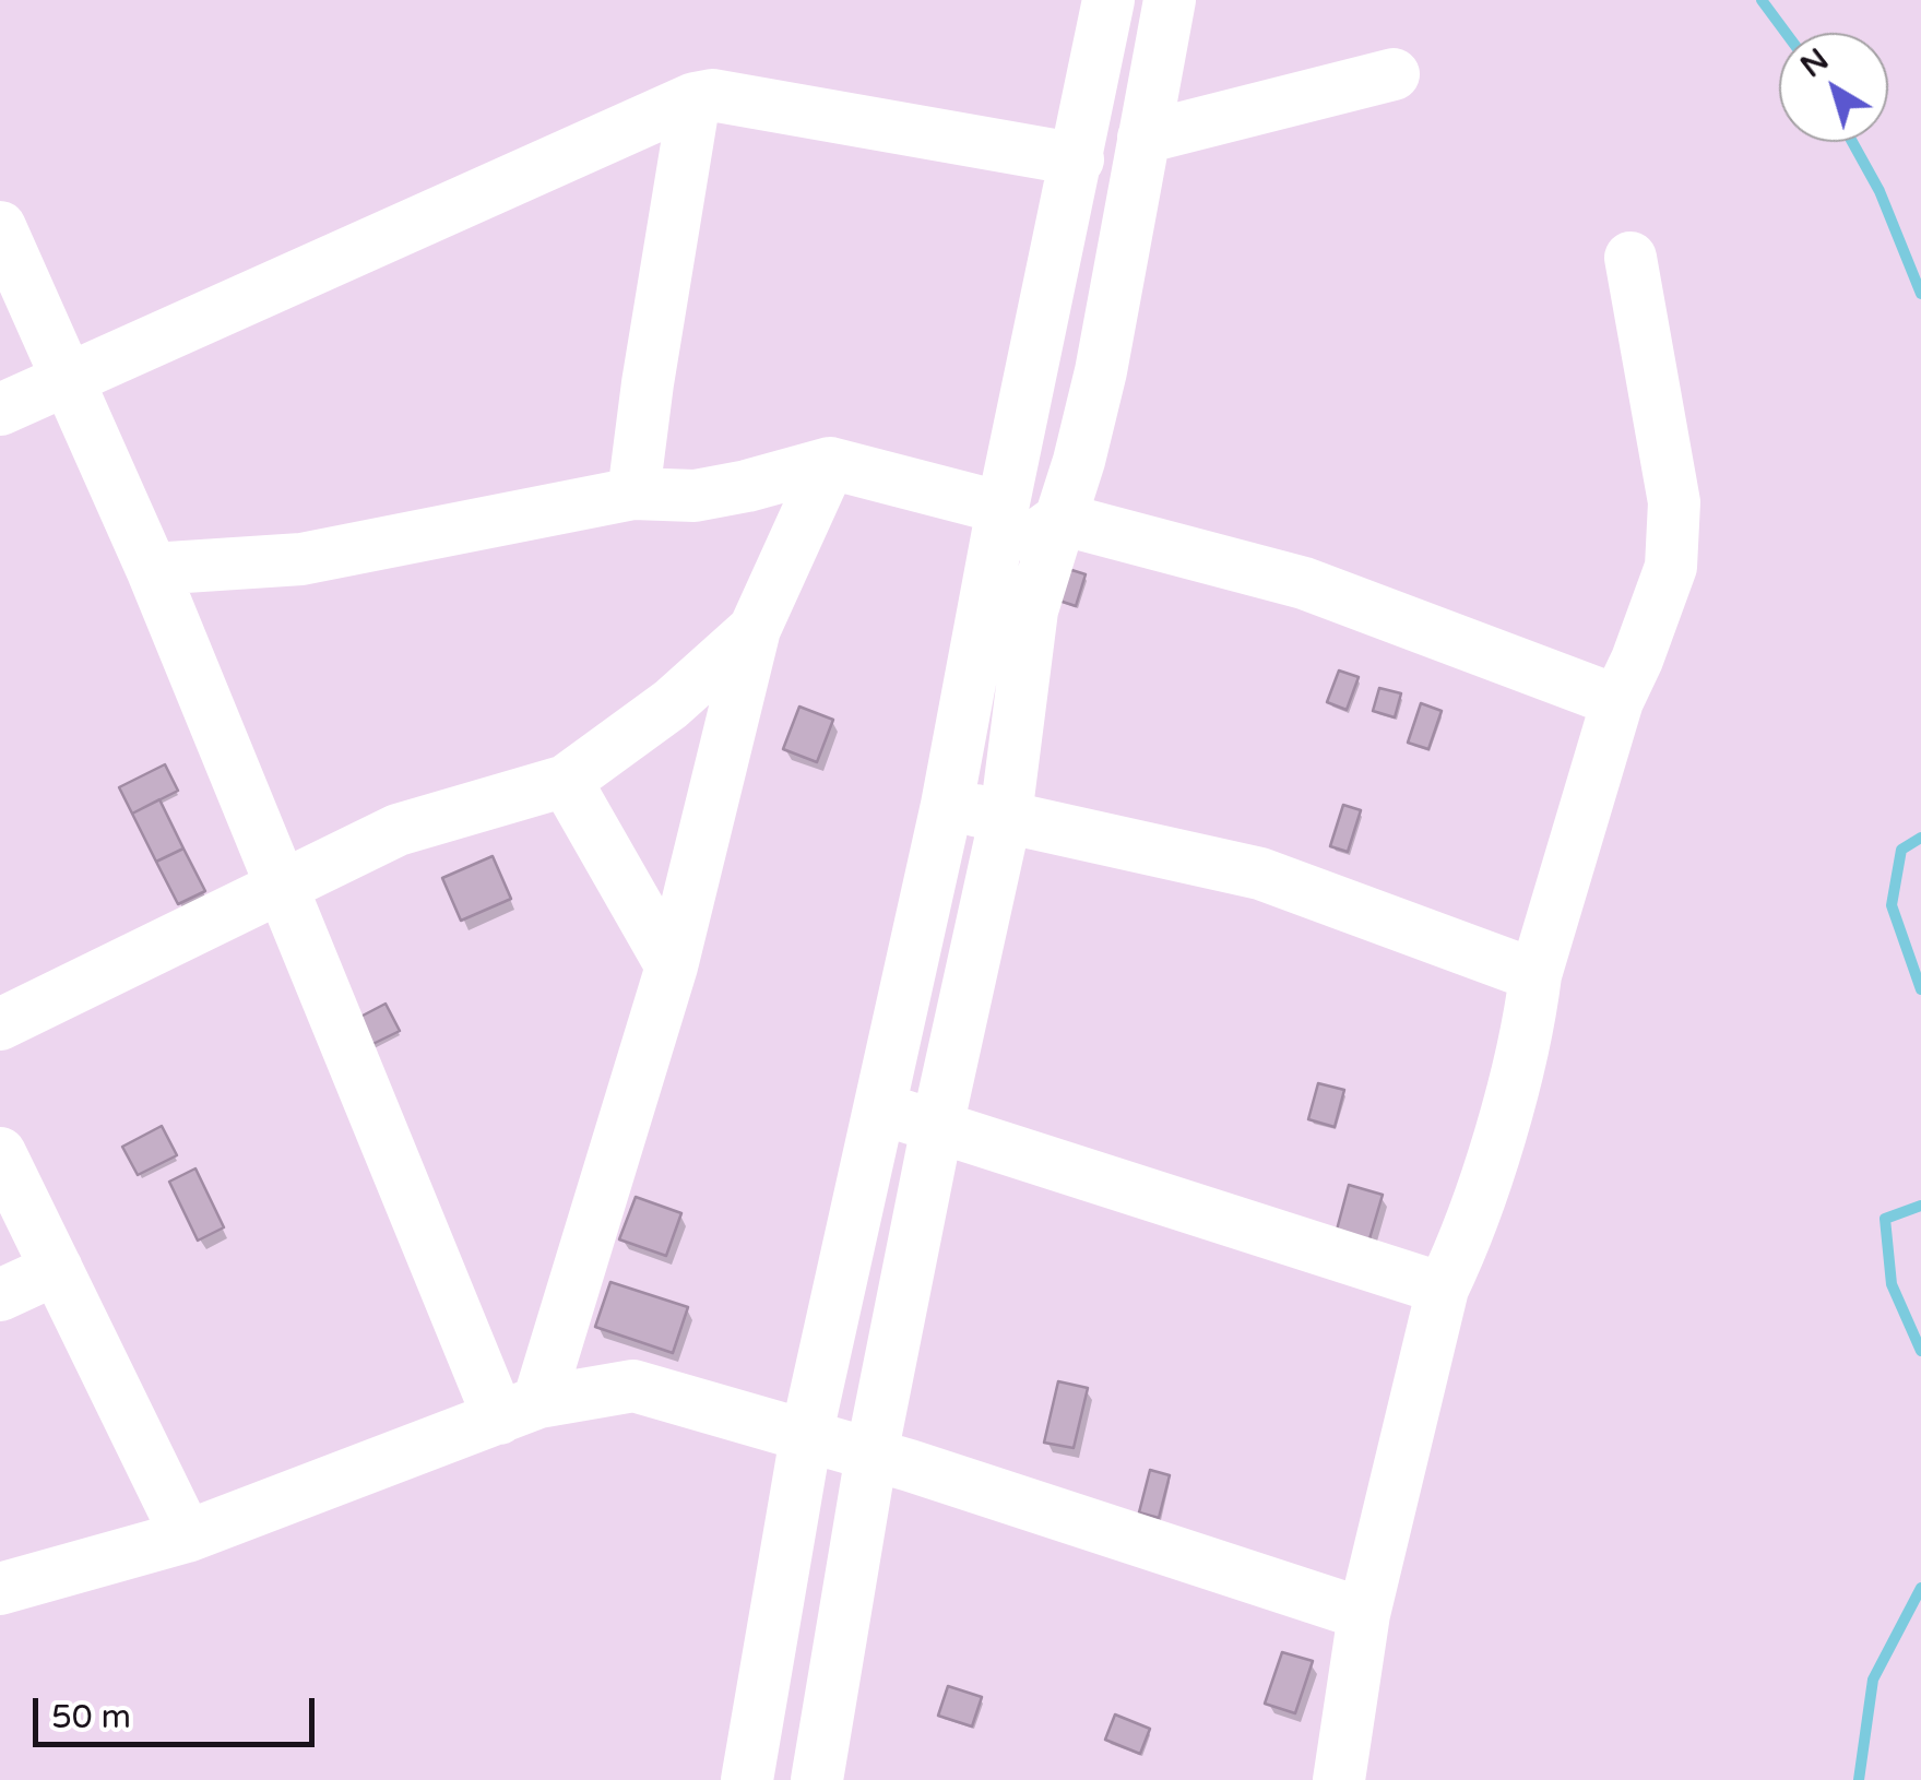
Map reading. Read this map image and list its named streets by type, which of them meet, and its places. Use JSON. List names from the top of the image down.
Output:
{
  "scale_bar": "50 m",
  "north": "top left"
}
